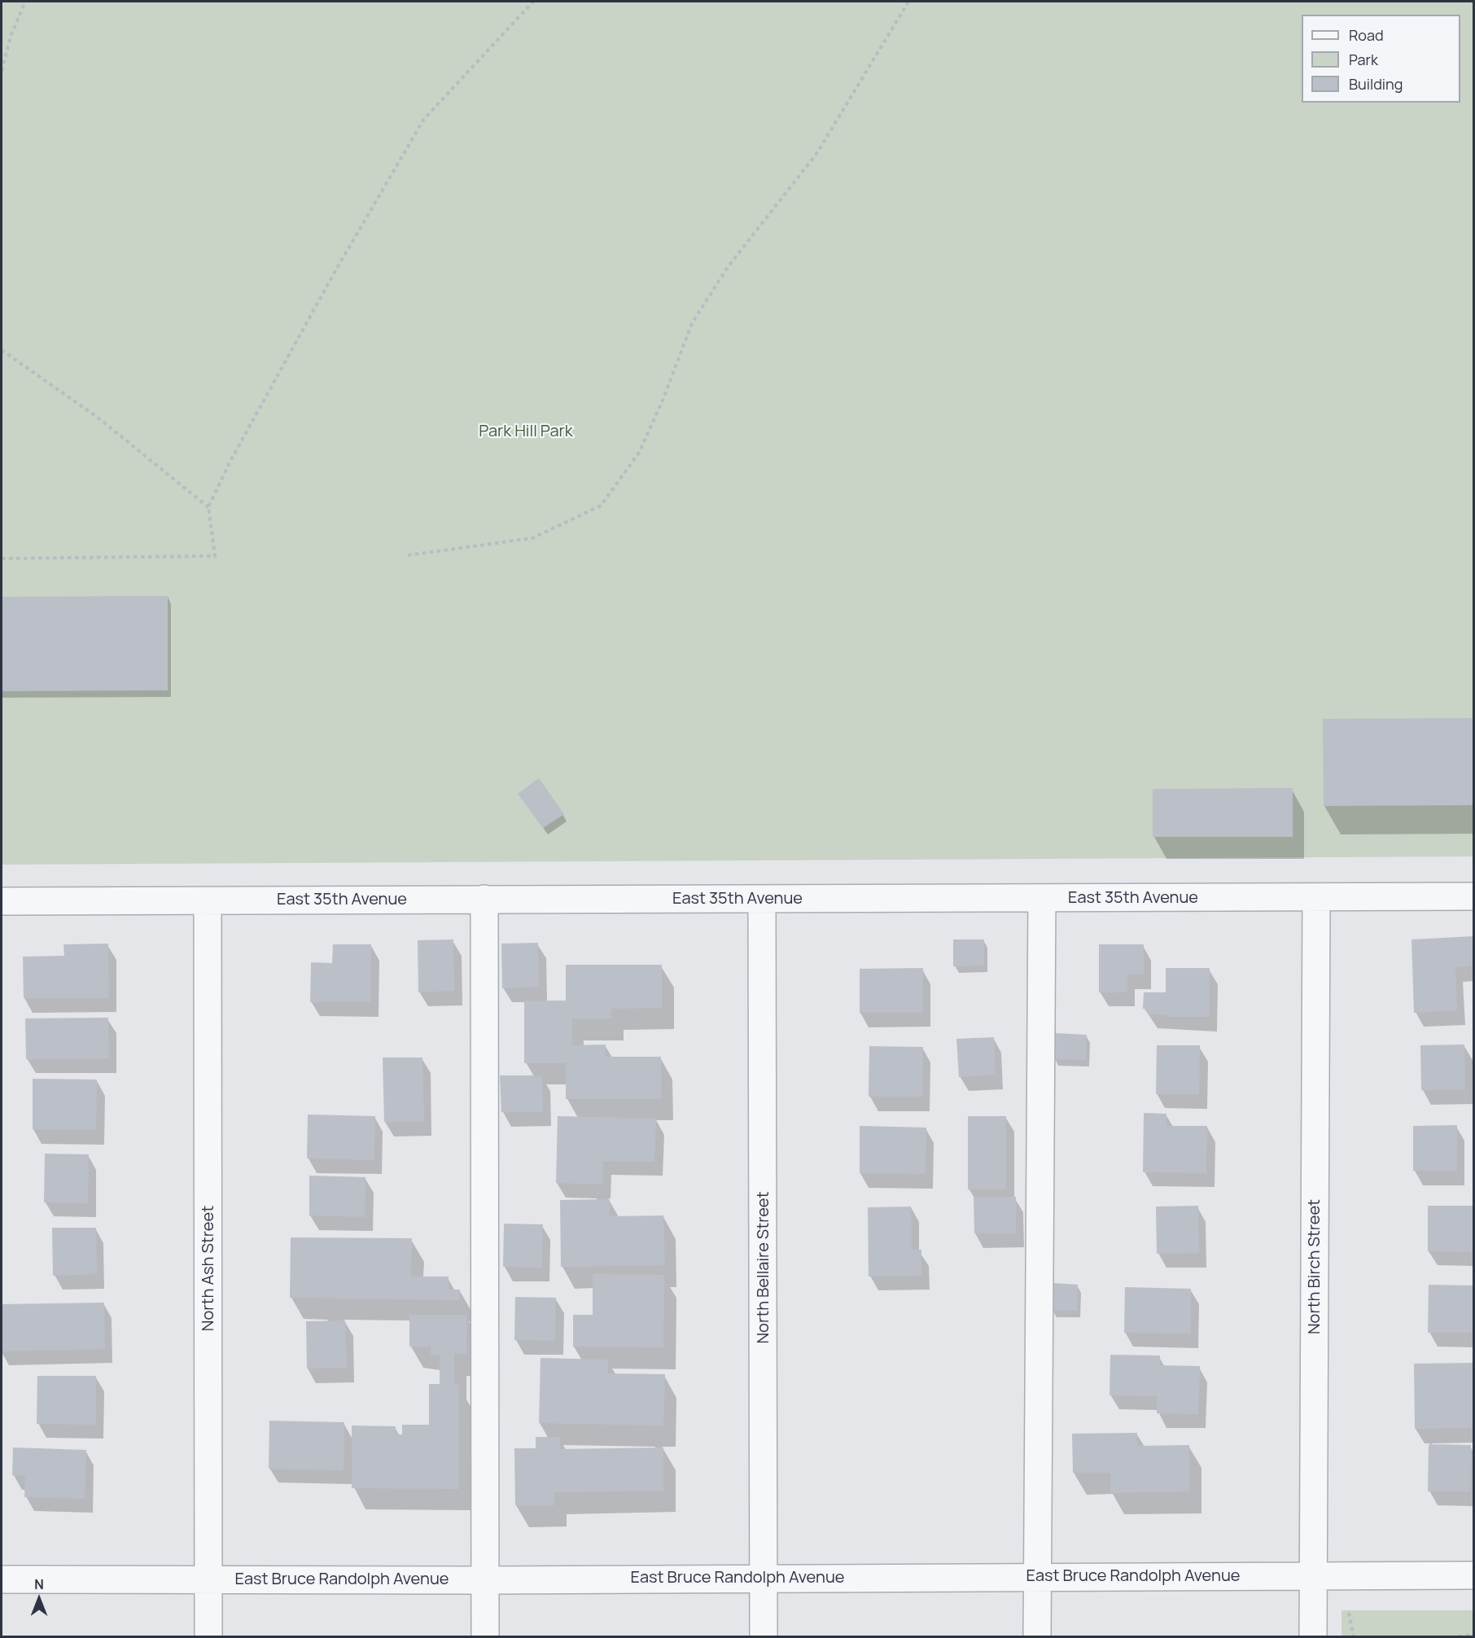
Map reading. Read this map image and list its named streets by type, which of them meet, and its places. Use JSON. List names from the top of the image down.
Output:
{
  "streets": {
    "street": [
      "East 35th Avenue",
      "North Birch Street",
      "North Bellaire Street",
      "North Ash Street",
      "East Bruce Randolph Avenue"
    ]
  },
  "crossings": [
    ["East 35th Avenue", "North Birch Street"],
    ["East 35th Avenue", "North Bellaire Street"],
    ["East 35th Avenue", "North Ash Street"],
    ["North Birch Street", "East Bruce Randolph Avenue"],
    ["North Bellaire Street", "East Bruce Randolph Avenue"],
    ["North Ash Street", "East Bruce Randolph Avenue"]
  ],
  "parks": ["Park Hill Park"],
  "legend": ["Road", "Park", "Building"],
  "north": "top"
}
